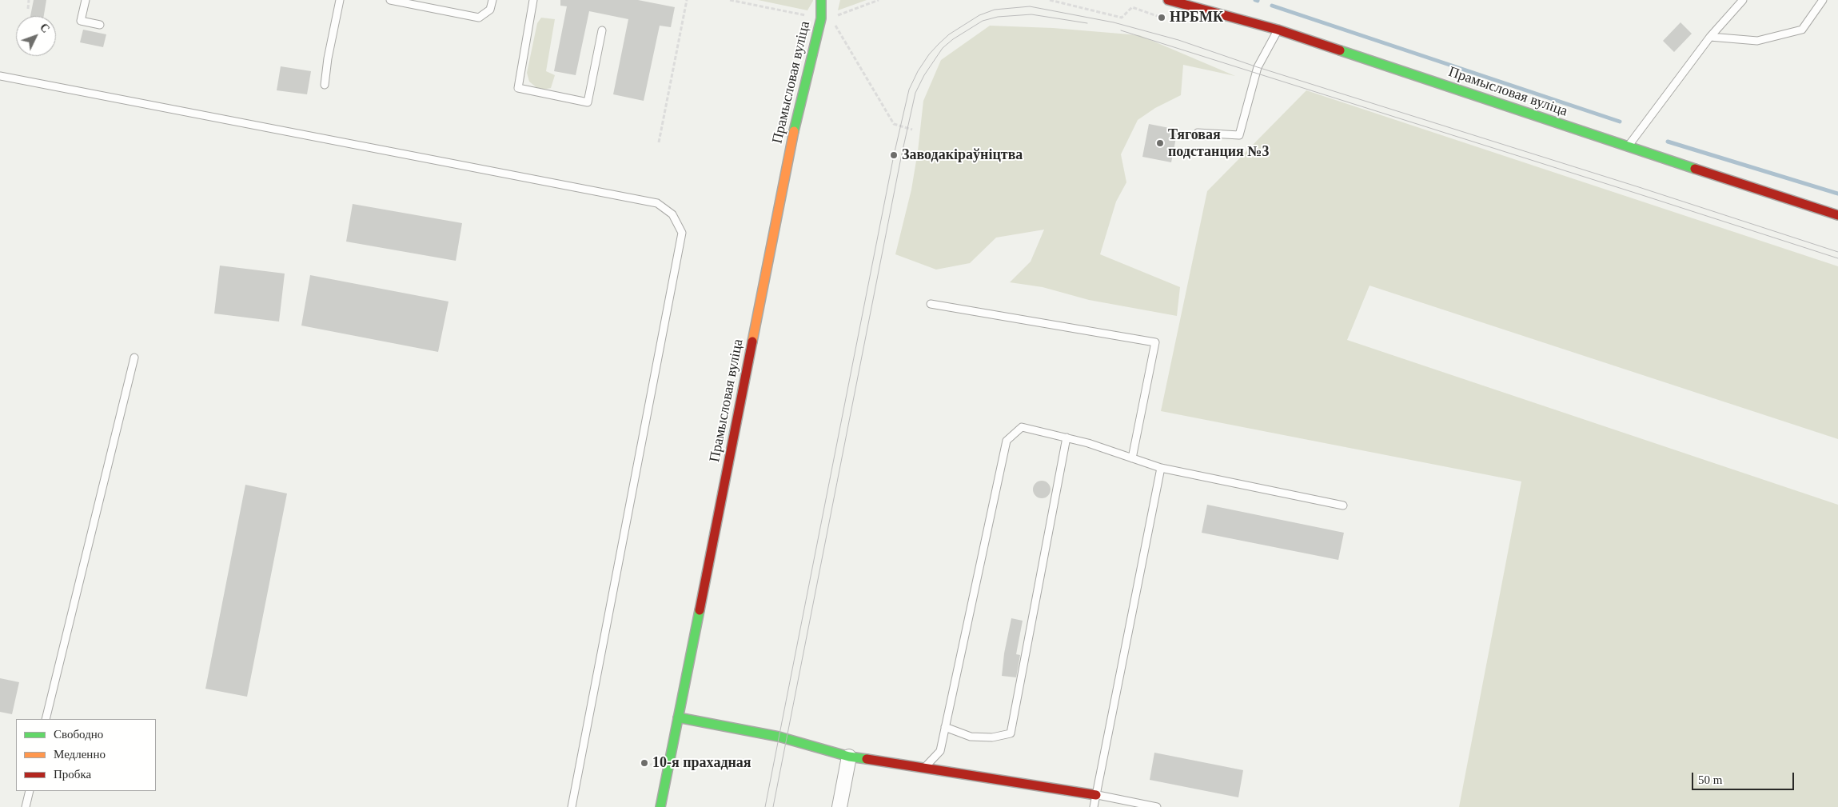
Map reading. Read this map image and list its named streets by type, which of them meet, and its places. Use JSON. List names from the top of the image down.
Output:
{
  "streets": {
    "main road": ["Прамысловая вуліца"]
  },
  "places": [
    "НРБМК",
    "Тяговая подстанция №3",
    "Заводакіраўніцтва",
    "10-я прахадная"
  ],
  "legend": ["Свободно", "Медленно", "Пробка"],
  "scale_bar": "50 m",
  "north": "top right"
}
